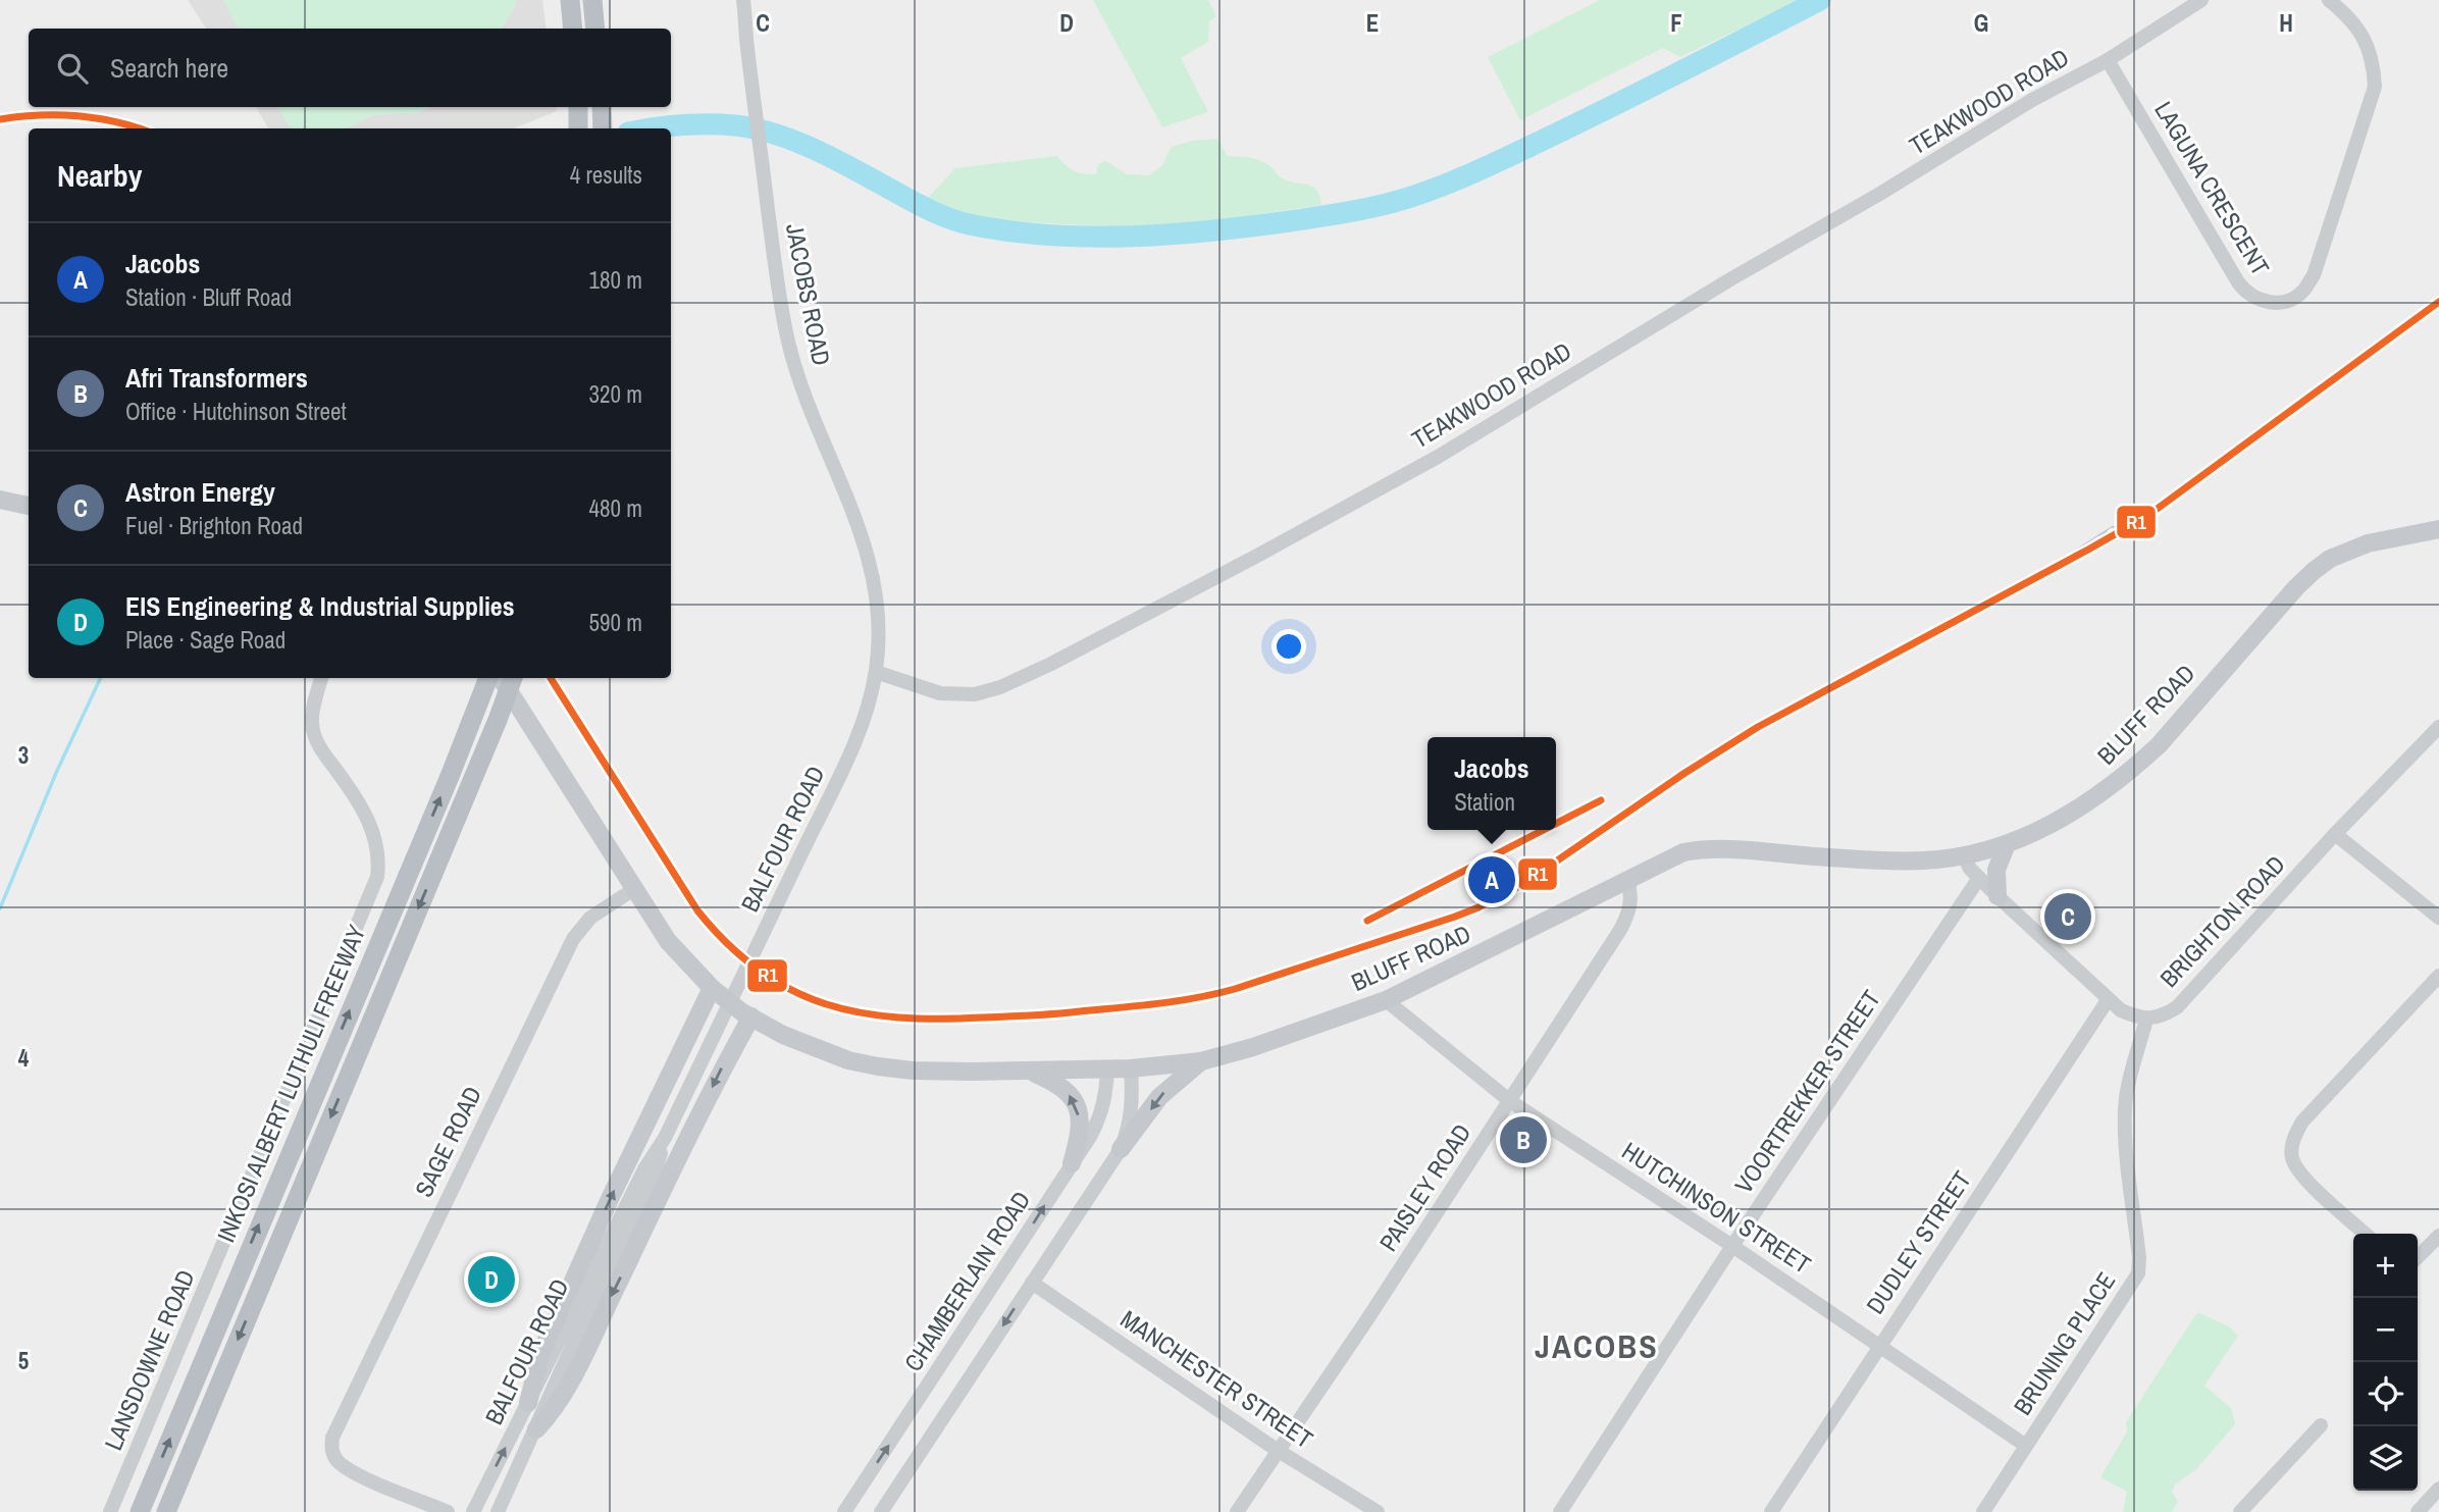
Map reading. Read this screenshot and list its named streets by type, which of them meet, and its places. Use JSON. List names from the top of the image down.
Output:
{
  "streets": {
    "highway": ["INKOSI ALBERT LUTHULI FREEWAY"],
    "main road": ["BLUFF ROAD"],
    "street": [
      "TEAKWOOD ROAD",
      "LAGUNA CRESCENT",
      "JACOBS ROAD",
      "BALFOUR ROAD",
      "BRIGHTON ROAD",
      "VOORTREKKER STREET",
      "SAGE ROAD",
      "PAISLEY ROAD",
      "HUTCHINSON STREET",
      "DUDLEY STREET",
      "CHAMBERLAIN ROAD",
      "BRUNING PLACE",
      "LANSDOWNE ROAD",
      "MANCHESTER STREET"
    ]
  },
  "crossings": [
    ["TEAKWOOD ROAD", "LAGUNA CRESCENT"],
    ["TEAKWOOD ROAD", "JACOBS ROAD"],
    ["TEAKWOOD ROAD", "BALFOUR ROAD"],
    ["JACOBS ROAD", "BALFOUR ROAD"],
    ["BLUFF ROAD", "SAGE ROAD"],
    ["BLUFF ROAD", "PAISLEY ROAD"],
    ["BLUFF ROAD", "HUTCHINSON STREET"],
    ["BLUFF ROAD", "CHAMBERLAIN ROAD"],
    ["BRIGHTON ROAD", "BRUNING PLACE"],
    ["VOORTREKKER STREET", "HUTCHINSON STREET"],
    ["PAISLEY ROAD", "HUTCHINSON STREET"],
    ["PAISLEY ROAD", "MANCHESTER STREET"],
    ["HUTCHINSON STREET", "DUDLEY STREET"],
    ["HUTCHINSON STREET", "BRUNING PLACE"]
  ],
  "districts": ["JACOBS"],
  "lines": ["transit line R1"],
  "page": {
    "search": "Search here",
    "heading": ["Nearby", "4 results"],
    "list": [
      {
        "mark": "A",
        "name": "Jacobs",
        "note": "Station · Bluff Road",
        "value": "180 m"
      },
      {
        "mark": "B",
        "name": "Afri Transformers",
        "note": "Office · Hutchinson Street",
        "value": "320 m"
      },
      {
        "mark": "C",
        "name": "Astron Energy",
        "note": "Fuel · Brighton Road",
        "value": "480 m"
      },
      {
        "mark": "D",
        "name": "EIS Engineering & Industrial Supplies",
        "note": "Place · Sage Road",
        "value": "590 m"
      }
    ],
    "popup": ["Jacobs", "Station"],
    "pins": [
      "A",
      "C",
      "B",
      "D"
    ],
    "map_buttons": ["+", "−"]
  },
  "grid": {
    "columns": [
      "C",
      "D",
      "E",
      "F",
      "G",
      "H"
    ],
    "rows": ["3", "4", "5"]
  }
}
